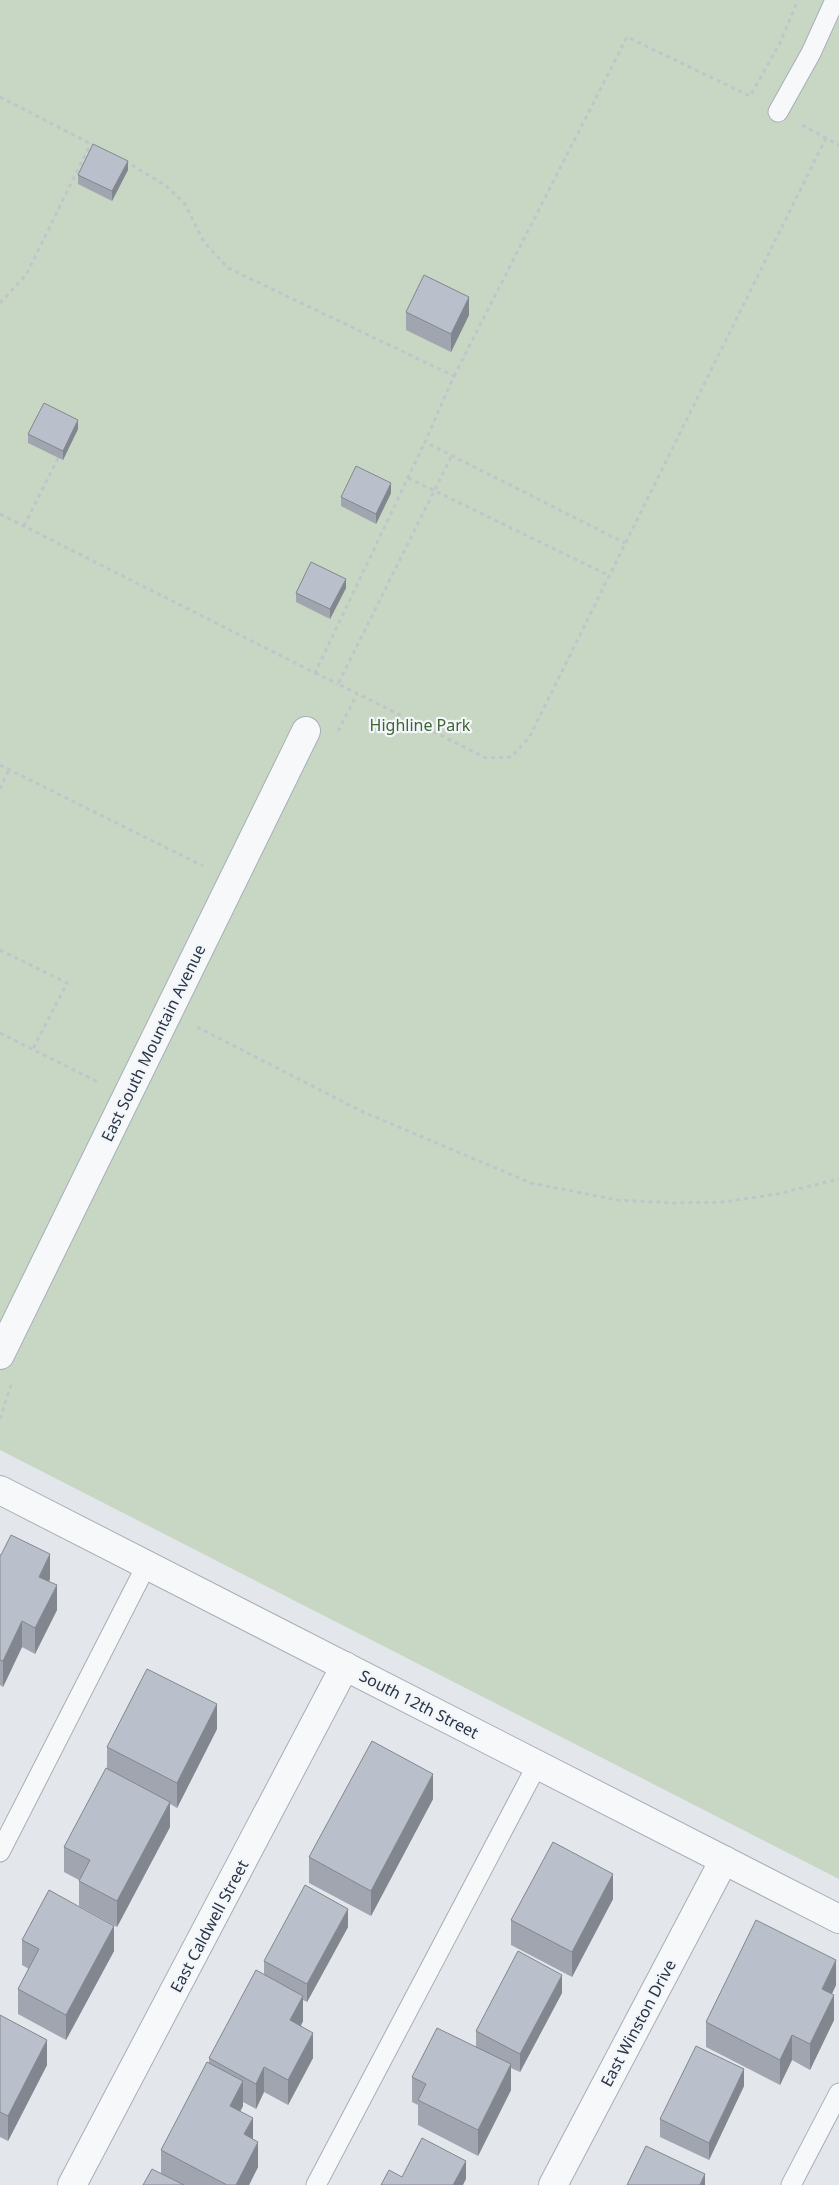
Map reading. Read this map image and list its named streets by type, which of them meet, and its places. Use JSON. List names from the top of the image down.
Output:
{
  "streets": {
    "street": [
      "East South Mountain Avenue",
      "South 12th Street",
      "East Caldwell Street",
      "East Winston Drive"
    ]
  },
  "crossings": [
    ["South 12th Street", "East Caldwell Street"],
    ["South 12th Street", "East Winston Drive"]
  ],
  "parks": ["Highline Park"]
}
